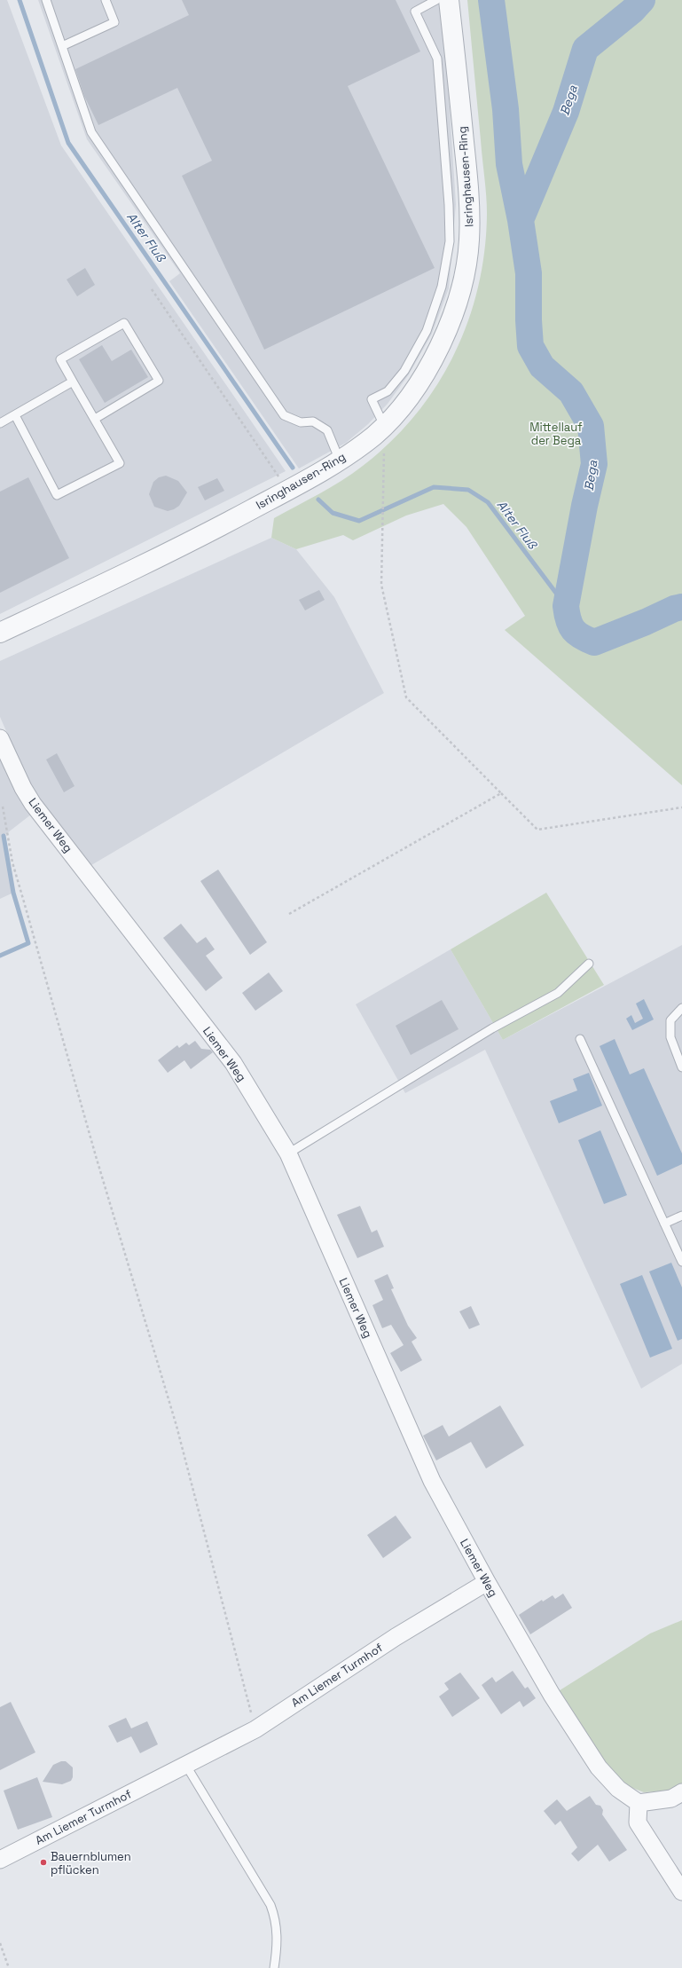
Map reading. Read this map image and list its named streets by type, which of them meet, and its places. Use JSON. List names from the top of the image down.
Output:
{
  "streets": {
    "street": ["Isringhausen-Ring", "Liemer Weg", "Am Liemer Turmhof"]
  },
  "crossings": [
    ["Liemer Weg", "Am Liemer Turmhof"]
  ],
  "water": ["Bega", "Alter Fluß"],
  "parks": ["Mittellauf der Bega"],
  "places": ["Bauernblumen pflücken"]
}
